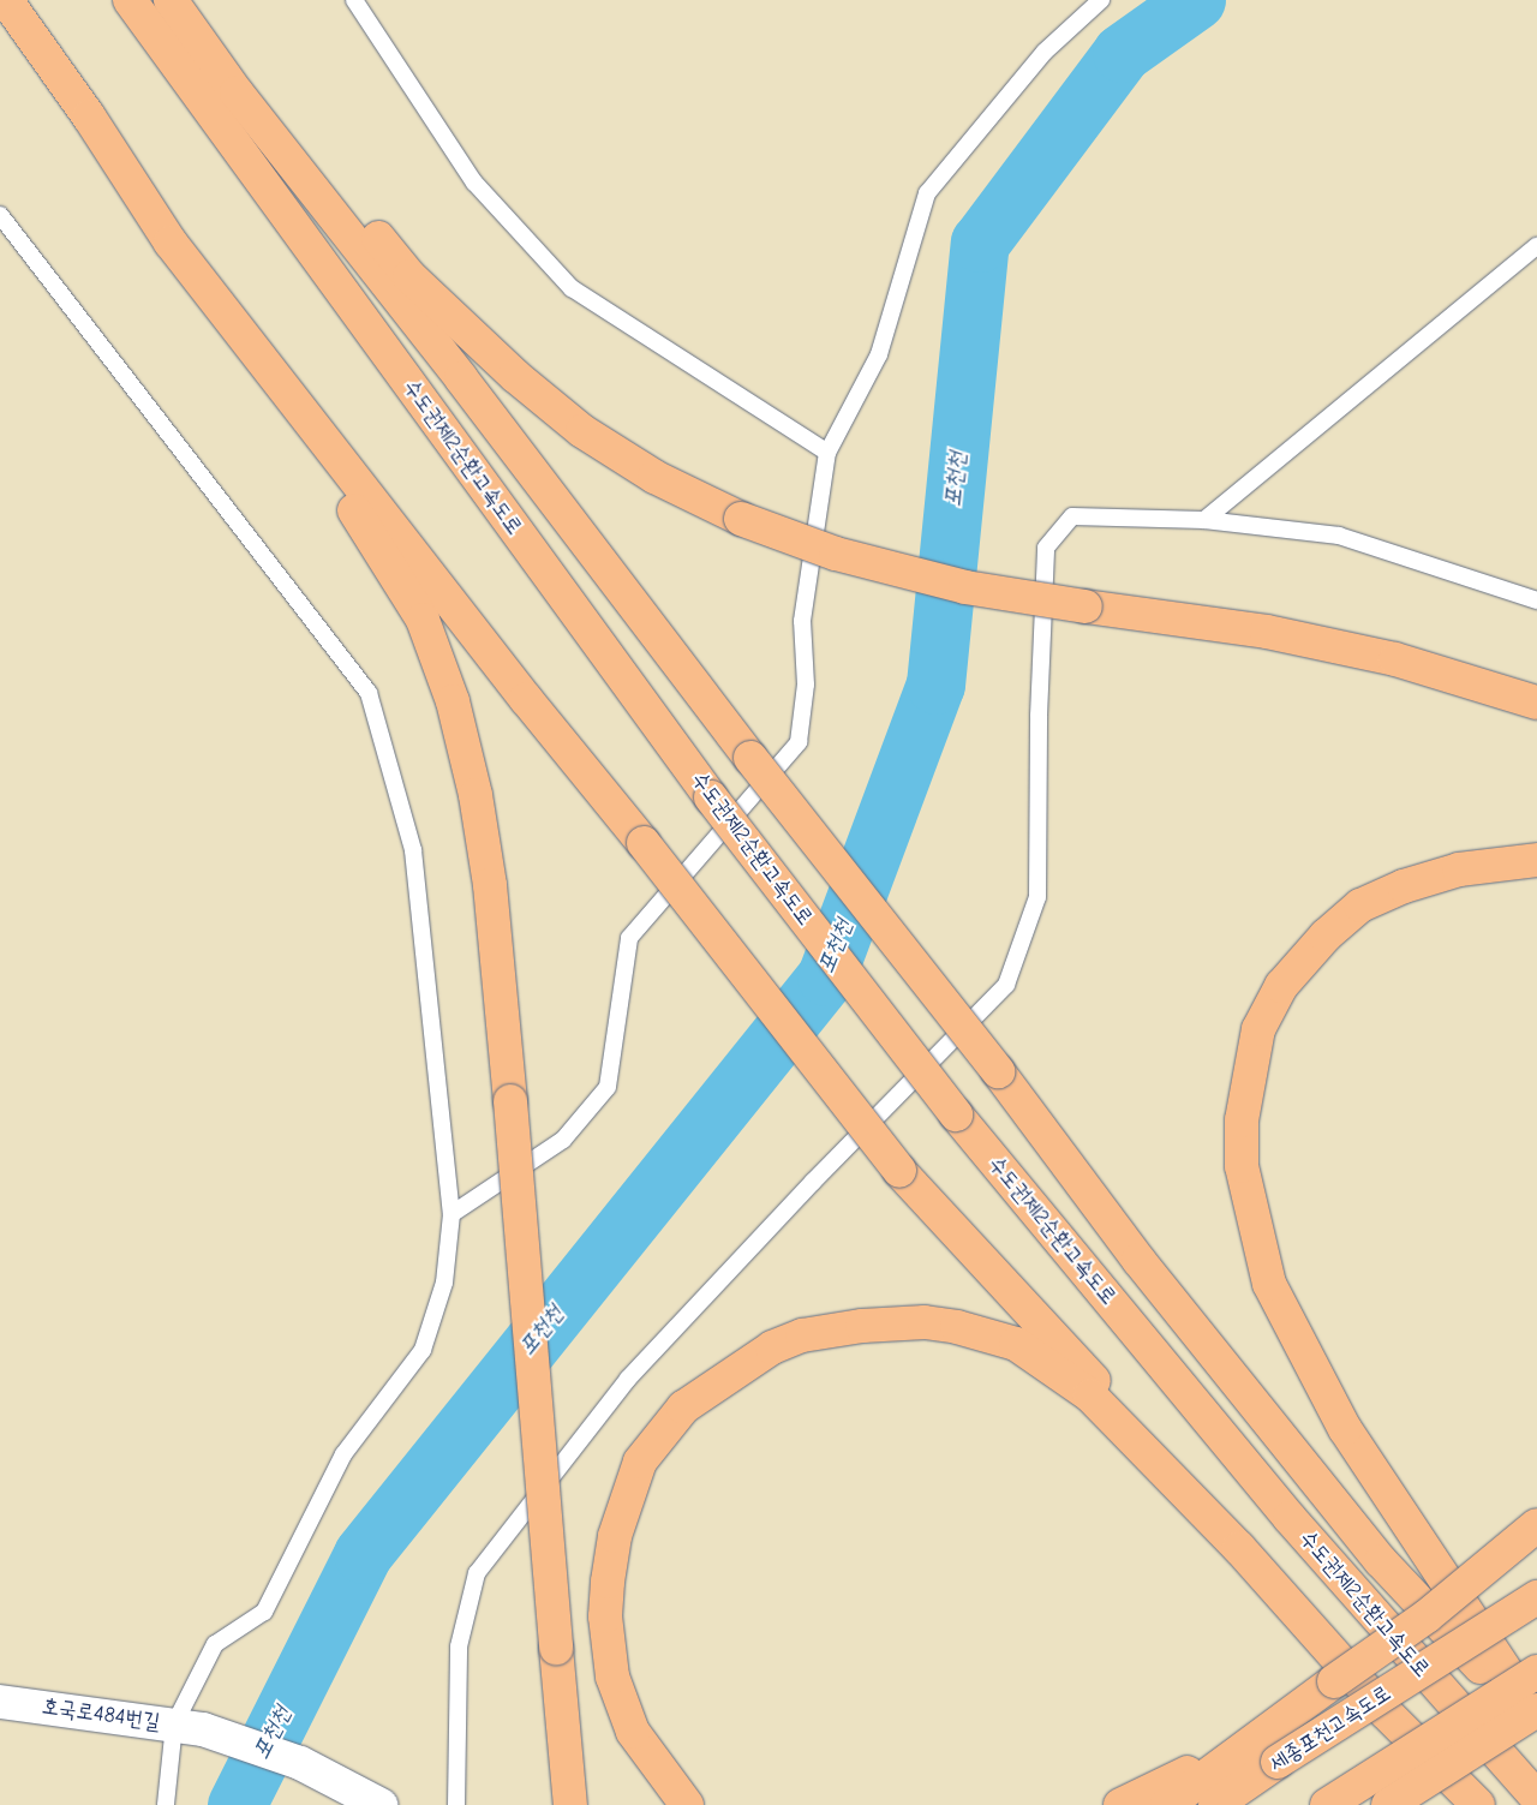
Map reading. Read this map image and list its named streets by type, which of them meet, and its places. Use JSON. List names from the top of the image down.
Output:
{
  "streets": {
    "highway": ["수도권제2순환고속도로", "세종포천고속도로"],
    "street": ["호국로484번길"]
  },
  "water": ["포천천"]
}
